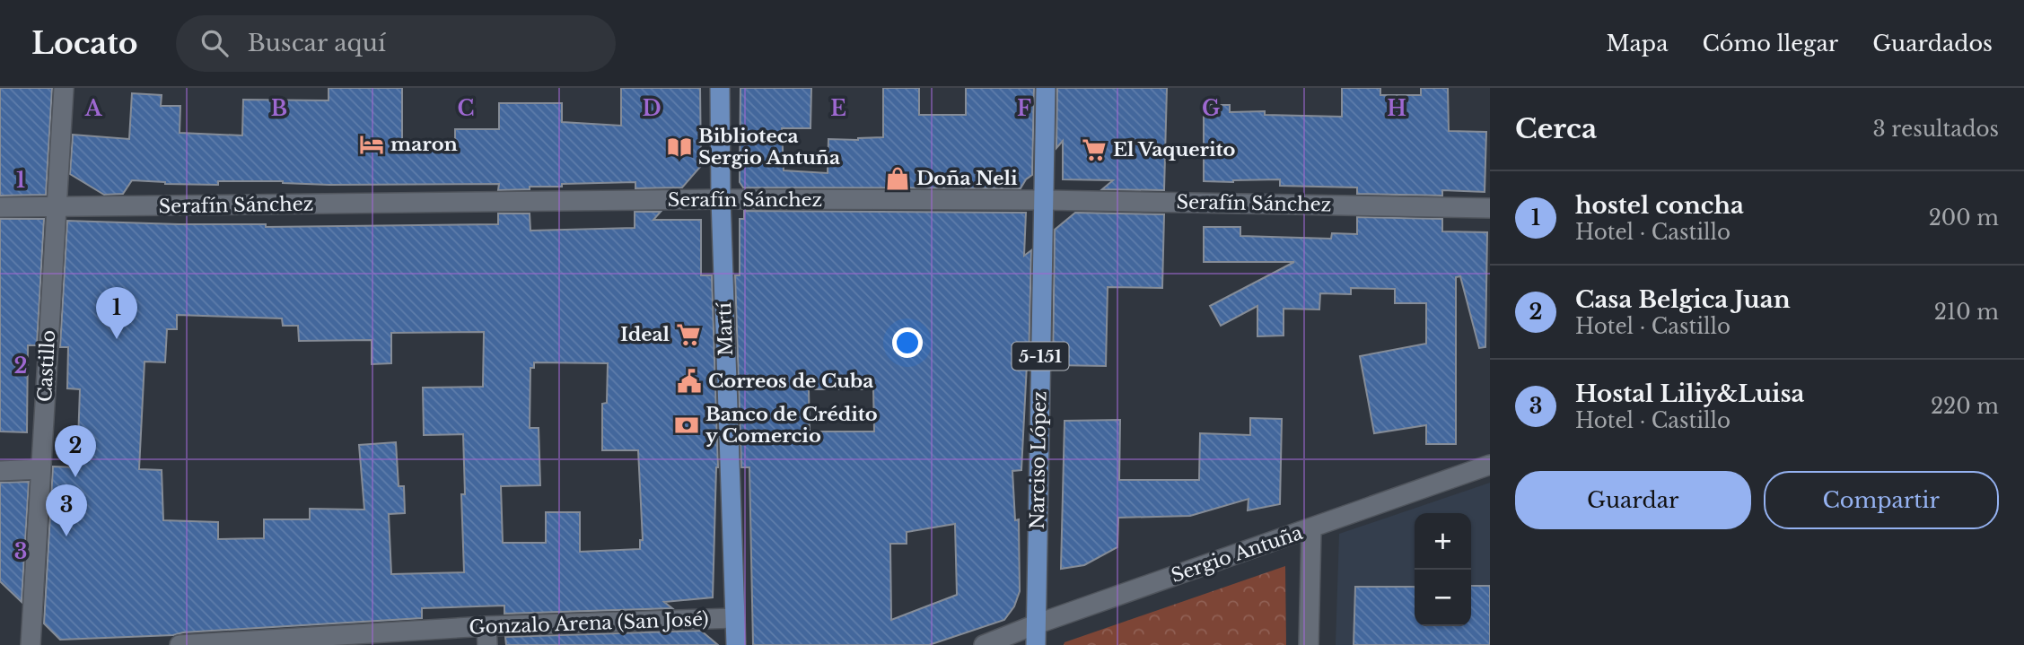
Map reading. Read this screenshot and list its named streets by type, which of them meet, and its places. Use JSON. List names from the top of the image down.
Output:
{
  "streets": {
    "main road": ["Martí", "5-151", "Narciso López"],
    "street": [
      "Serafín Sánchez",
      "Castillo",
      "Sergio Antuña",
      "Gonzalo Arena (San José)"
    ]
  },
  "crossings": [
    ["Serafín Sánchez", "Martí"],
    ["Serafín Sánchez", "Castillo"],
    ["Serafín Sánchez", "Narciso López"],
    ["Martí", "Gonzalo Arena (San José)"],
    ["Narciso López", "Sergio Antuña"]
  ],
  "places": {
    "hotel": ["maron"],
    "library": ["Biblioteca Sergio Antuña"],
    "supermarket": ["El Vaquerito", "Ideal"],
    "shop": ["Doña Neli"],
    "public building": ["Correos de Cuba"],
    "bank": ["Banco de Crédito y Comercio"]
  },
  "page": {
    "header": "Locato",
    "search": "Buscar aquí",
    "nav": ["Mapa", "Cómo llegar", "Guardados"],
    "heading": ["Cerca", "3 resultados"],
    "list": [
      {
        "mark": "1",
        "name": "hostel concha",
        "note": "Hotel · Castillo",
        "value": "200 m"
      },
      {
        "mark": "2",
        "name": "Casa Belgica Juan",
        "note": "Hotel · Castillo",
        "value": "210 m"
      },
      {
        "mark": "3",
        "name": "Hostal Liliy&Luisa",
        "note": "Hotel · Castillo",
        "value": "220 m"
      }
    ],
    "pins": ["1", "2", "3"],
    "buttons": ["Guardar", "Compartir"],
    "map_buttons": ["+", "−"]
  },
  "grid": {
    "columns": [
      "A",
      "B",
      "C",
      "D",
      "E",
      "F",
      "G",
      "H"
    ],
    "rows": ["1", "2", "3"]
  }
}
